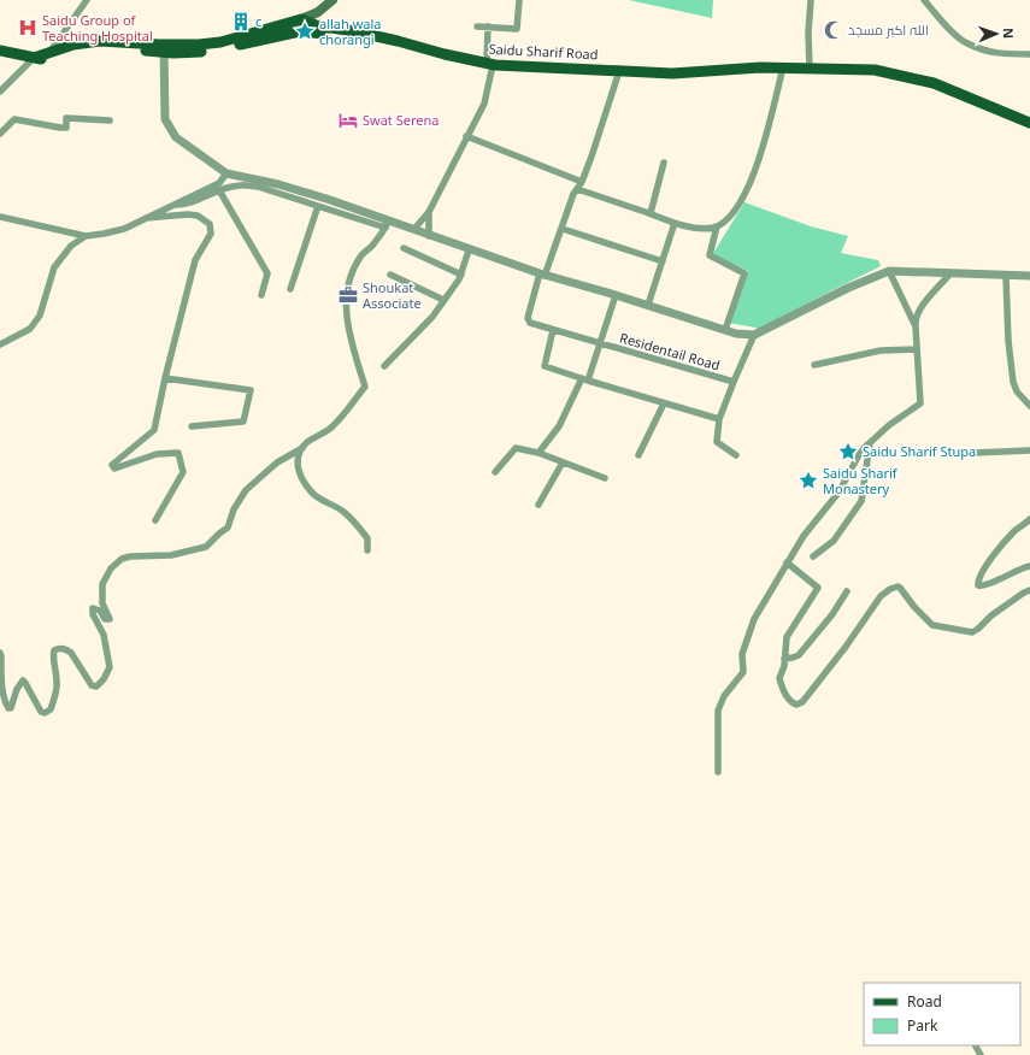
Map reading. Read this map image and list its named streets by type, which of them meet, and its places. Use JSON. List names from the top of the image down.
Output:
{
  "streets": {
    "main road": ["Saidu Sharif Road"],
    "street": ["Residentail Road"]
  },
  "places": {
    "building": ["c"],
    "hospital": ["Saidu Group of Teaching Hospital"],
    "mosque": ["اللہ اکبر مسجد"],
    "place": ["allah wala chorangi", "Saidu Sharif Stupa", "Saidu Sharif Monastery"],
    "hotel": ["Swat Serena"],
    "office": ["Shoukat Associate"]
  },
  "legend": ["Road", "Park"],
  "north": "right"
}
